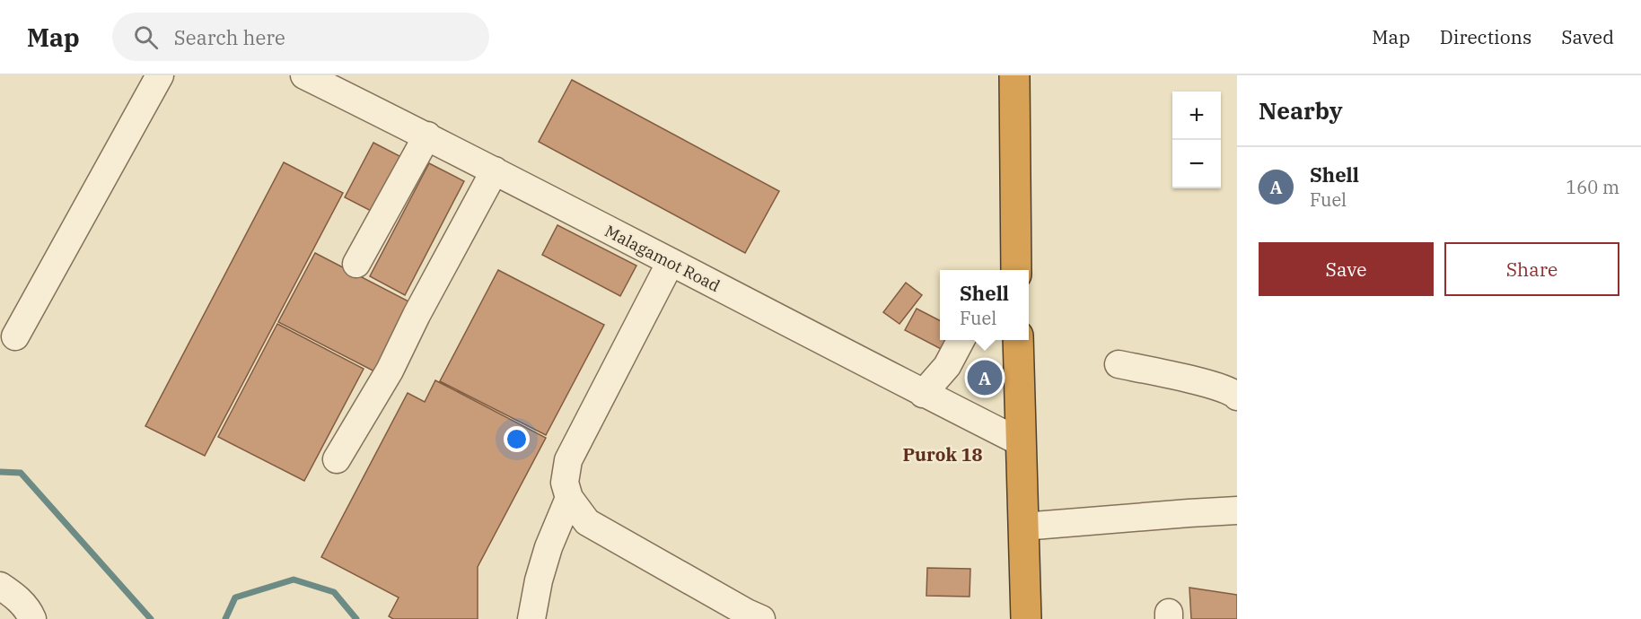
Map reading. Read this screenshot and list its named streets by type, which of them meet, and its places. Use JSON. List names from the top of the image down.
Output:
{
  "streets": {
    "street": ["Malagamot Road"]
  },
  "districts": ["Purok 18"],
  "page": {
    "header": "Map",
    "search": "Search here",
    "nav": ["Map", "Directions", "Saved"],
    "heading": "Nearby",
    "map_buttons": ["+", "−"],
    "list": [
      {
        "mark": "A",
        "name": "Shell",
        "note": "Fuel",
        "value": "160 m"
      }
    ],
    "buttons": ["Save", "Share"],
    "popup": ["Shell", "Fuel"],
    "pins": "A"
  }
}
